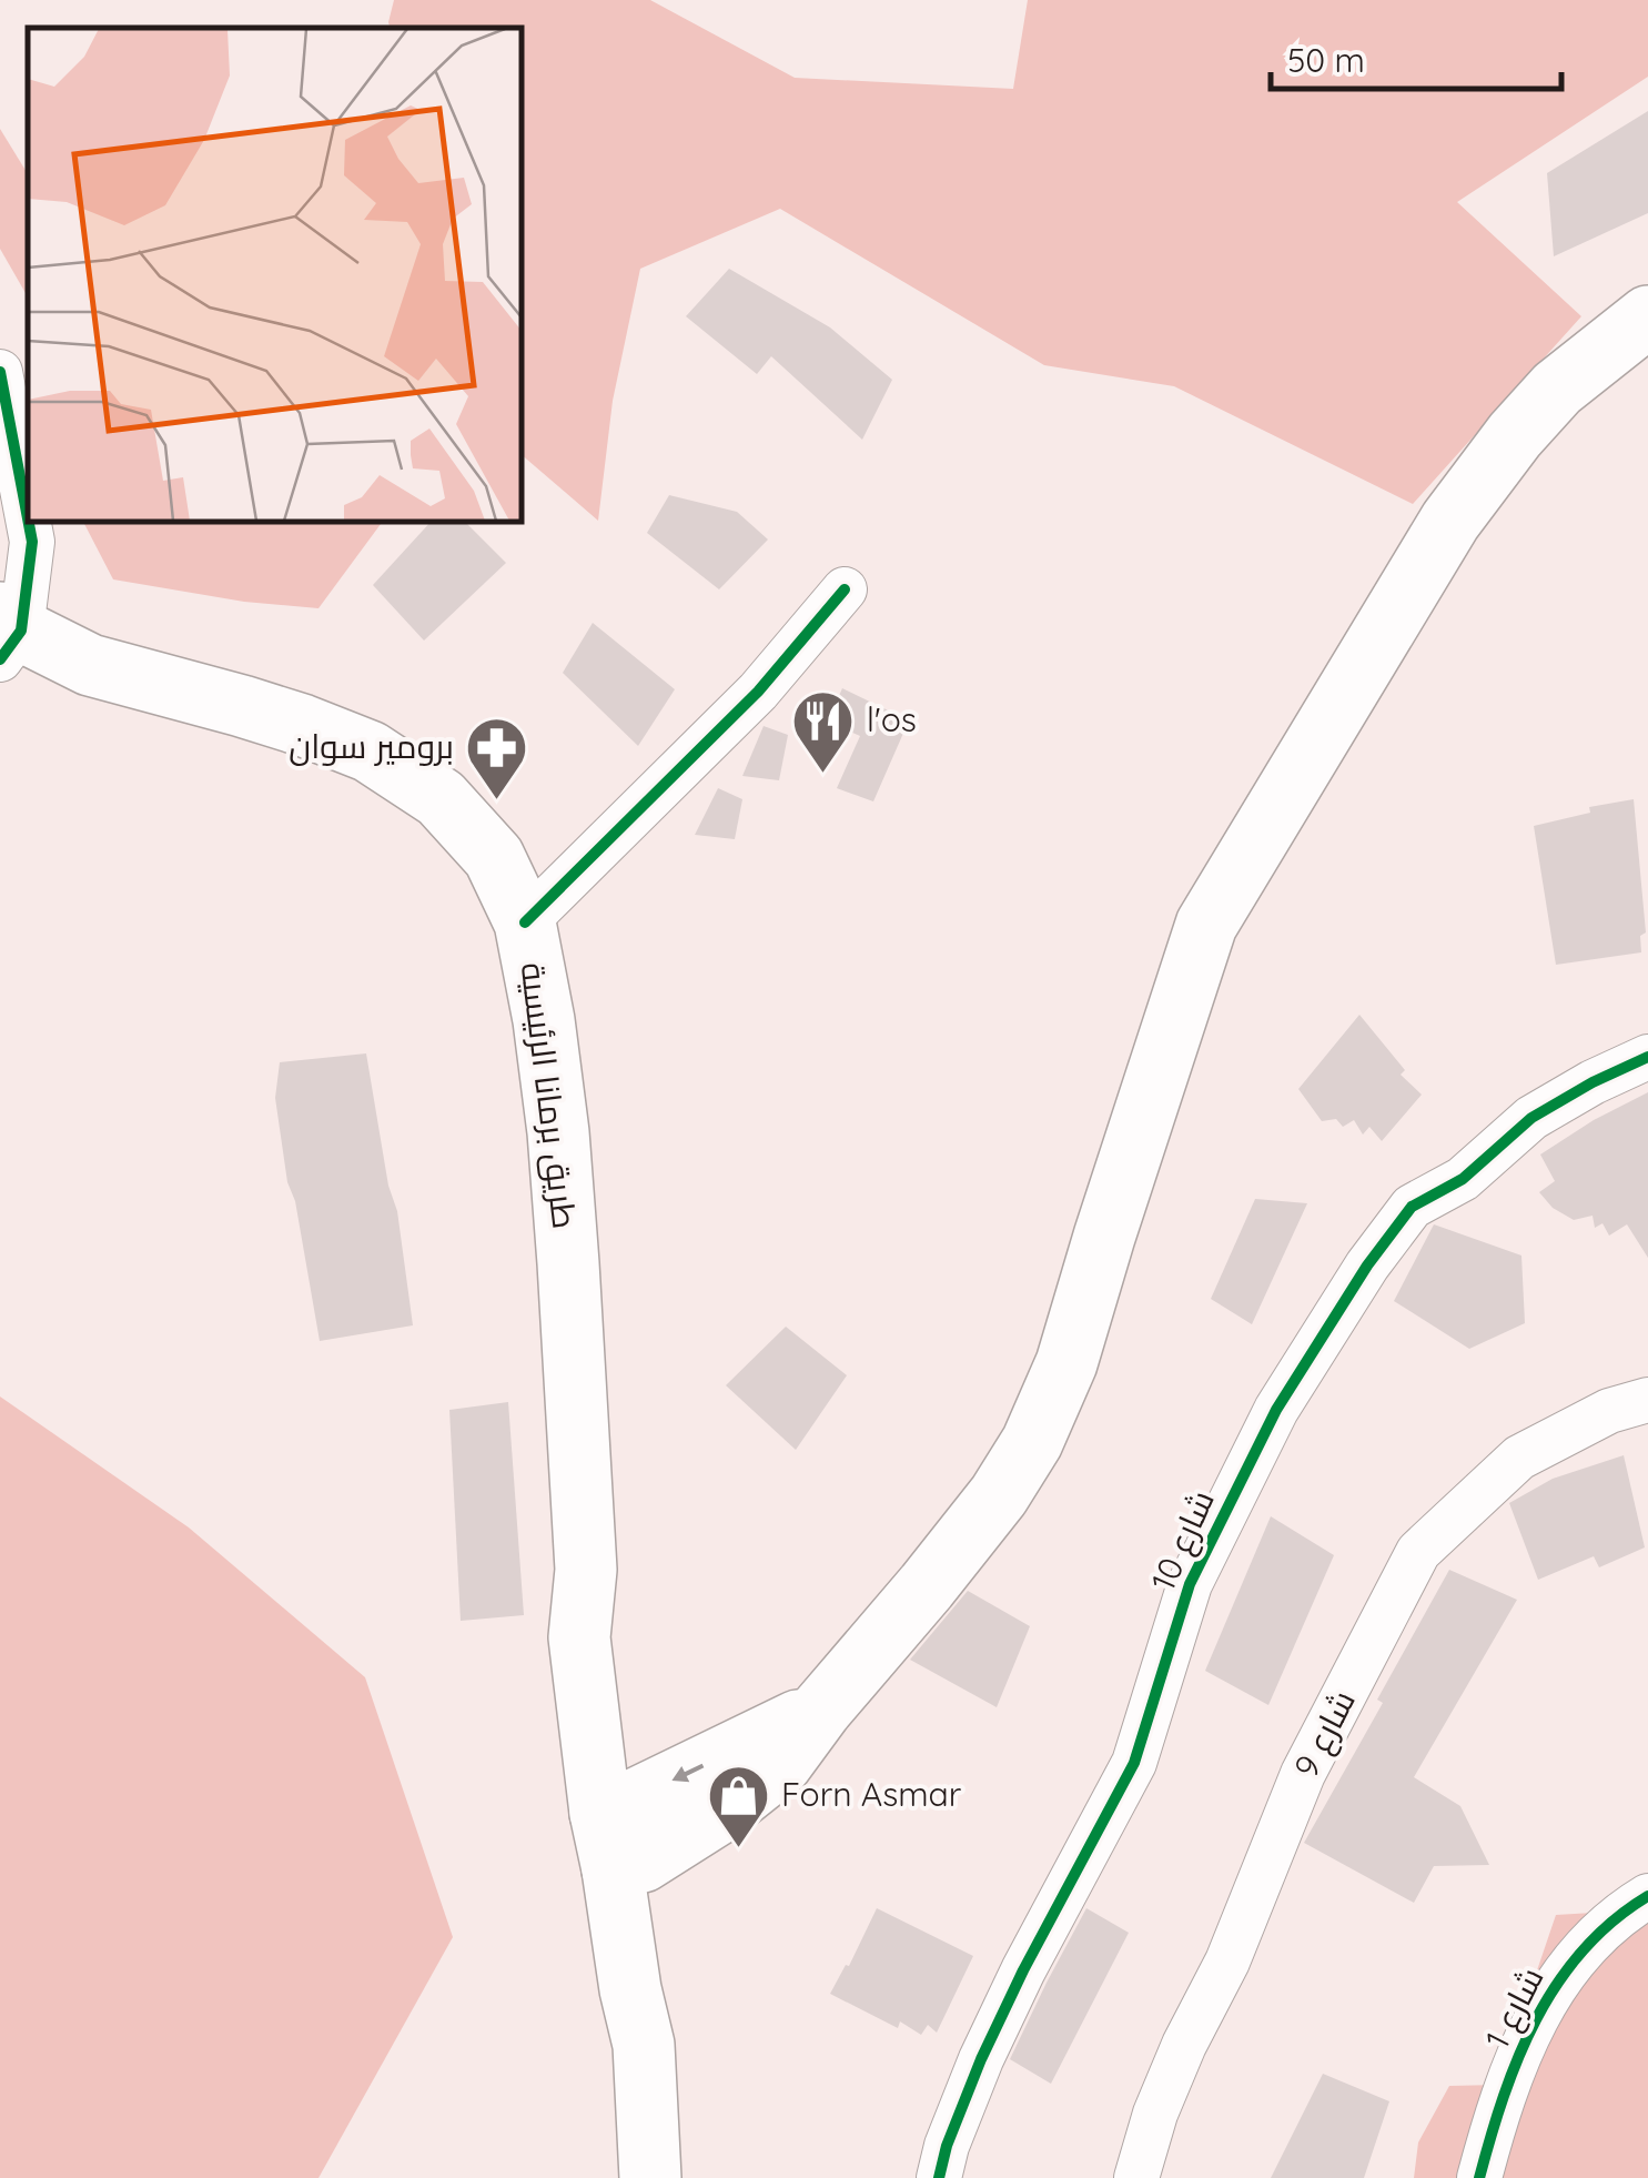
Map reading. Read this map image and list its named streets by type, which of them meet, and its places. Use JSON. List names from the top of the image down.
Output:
{
  "streets": {
    "main road": ["طريق برمانا الرئيسية"],
    "street": ["شارع 10", "شارع 9", "شارع 1"]
  },
  "places": {
    "restaurant": ["l'os"],
    "pharmacy": ["برومير سوان"],
    "shop": ["Forn Asmar"]
  },
  "scale_bar": "50 m"
}
